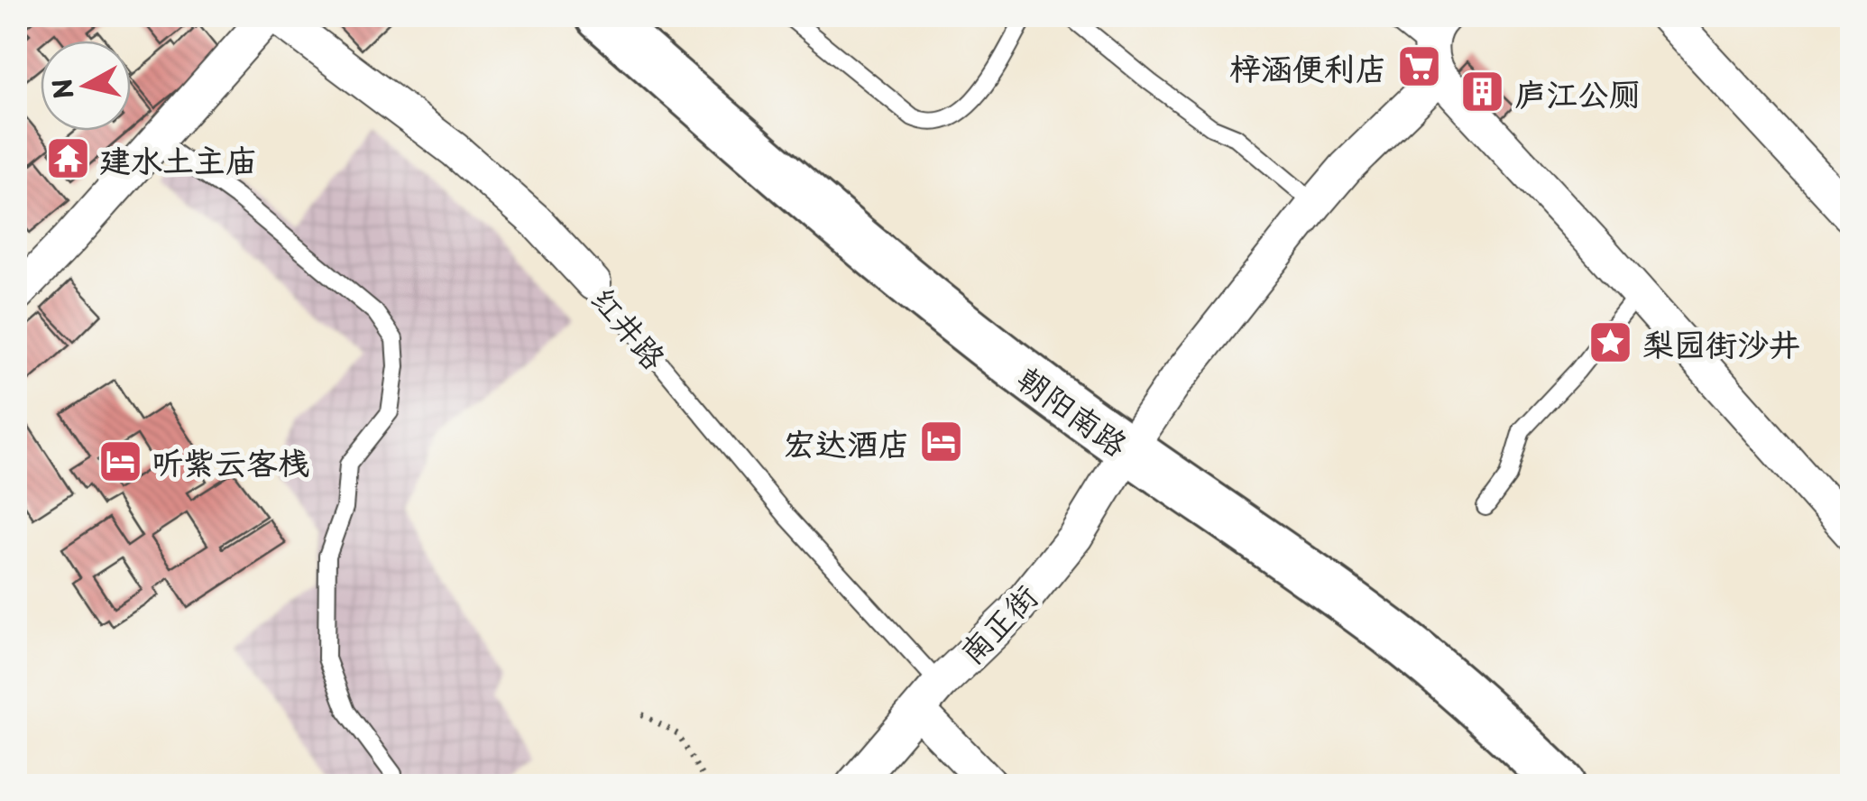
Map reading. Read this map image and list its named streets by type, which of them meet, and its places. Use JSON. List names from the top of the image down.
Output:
{
  "streets": {
    "main road": ["朝阳南路"],
    "street": ["红井路", "南正街"]
  },
  "crossings": [
    ["红井路", "南正街"],
    ["朝阳南路", "南正街"]
  ],
  "places": {
    "supermarket": ["梓涵便利店"],
    "building": ["庐江公厕"],
    "temple": ["建水土主庙"],
    "place": ["梨园街沙井"],
    "hotel": ["宏达酒店", "听紫云客栈"]
  },
  "north": "left"
}
